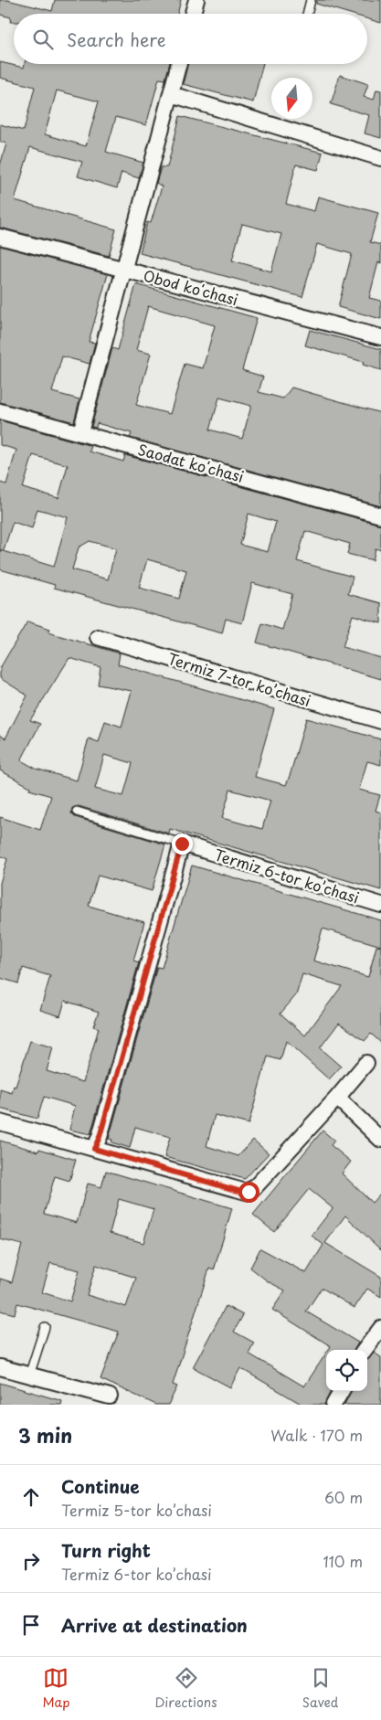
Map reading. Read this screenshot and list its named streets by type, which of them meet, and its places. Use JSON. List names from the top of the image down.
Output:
{
  "streets": {
    "street": [
      "Obod koʻchasi",
      "Saodat koʻchasi",
      "Termiz 7-tor koʼchasi",
      "Termiz 6-tor koʼchasi"
    ]
  },
  "north": "bottom",
  "page": {
    "search": "Search here",
    "heading": ["3 min", "Walk · 170 m"],
    "list": [
      ["Continue", "Termiz 5-tor koʼchasi", "60 m"],
      ["Turn right", "Termiz 6-tor koʼchasi", "110 m"],
      "Arrive at destination"
    ],
    "nav": ["Map", "Directions", "Saved"]
  }
}
